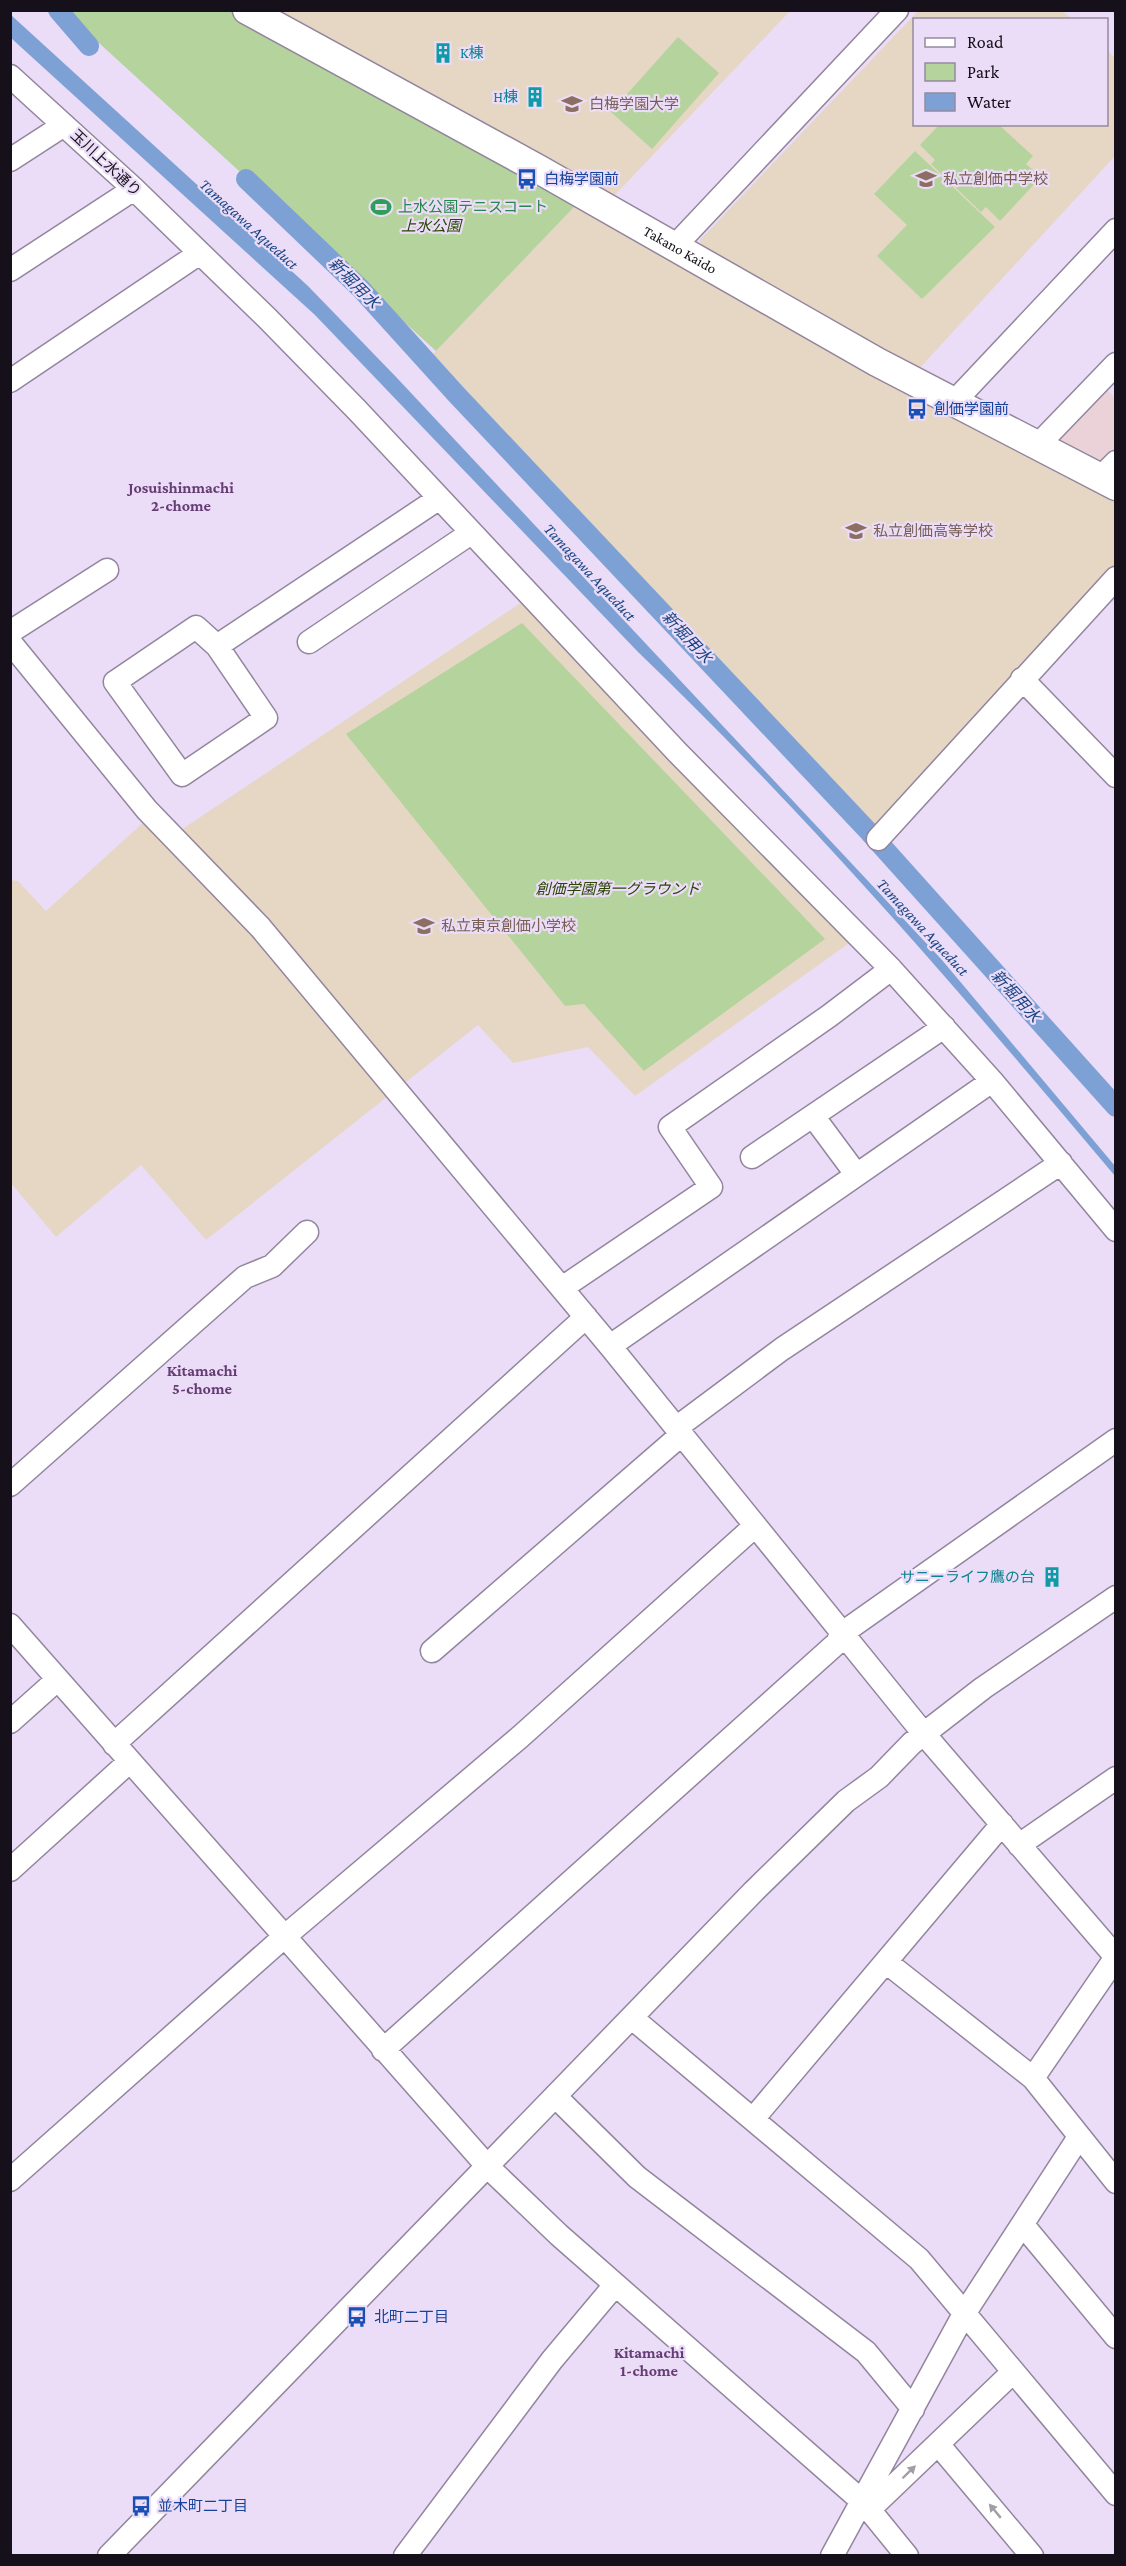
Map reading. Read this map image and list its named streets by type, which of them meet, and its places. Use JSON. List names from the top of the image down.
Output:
{
  "streets": {
    "street": ["玉川上水通り", "Takano Kaido"]
  },
  "districts": ["Josuishinmachi 2-chome", "Kitamachi 5-chome", "Kitamachi 1-chome"],
  "water": ["Tamagawa Aqueduct", "新堀用水"],
  "parks": ["上水公園", "創価学園第一グラウンド"],
  "places": {
    "building": ["K棟", "H棟", "サニーライフ鷹の台"],
    "school or university": [
      "白梅学園大学",
      "私立創価中学校",
      "私立創価高等学校",
      "私立東京創価小学校"
    ],
    "bus stop": [
      "白梅学園前",
      "創価学園前",
      "北町二丁目",
      "並木町二丁目"
    ],
    "sports": ["上水公園テニスコート"]
  },
  "legend": ["Road", "Park", "Water"]
}
